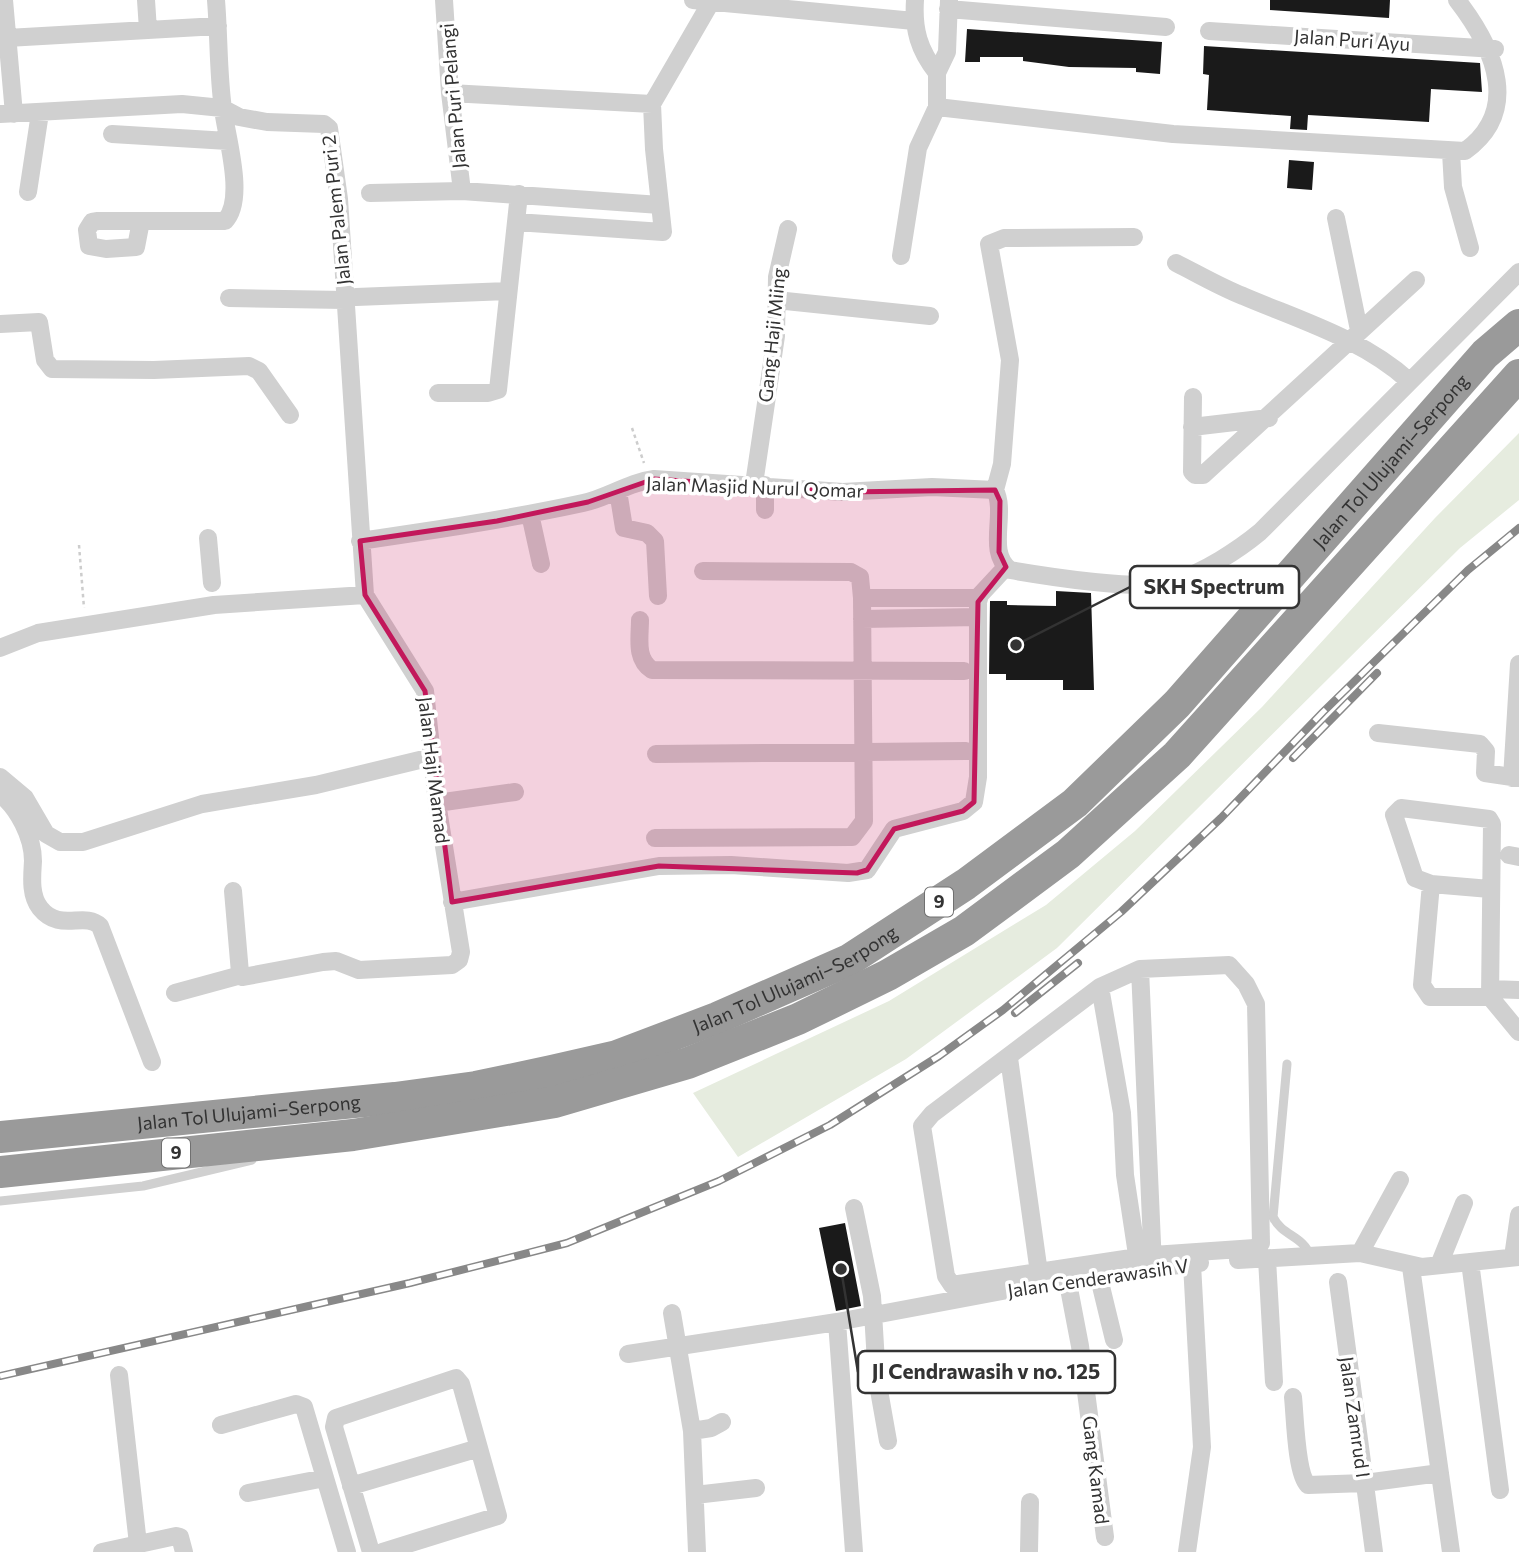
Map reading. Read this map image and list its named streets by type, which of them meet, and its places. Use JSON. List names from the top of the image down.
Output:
{
  "streets": {
    "highway": ["Jalan Tol Ulujami–Serpong", "9"],
    "street": [
      "Jalan Puri Ayu",
      "Jalan Puri Pelangi",
      "Jalan Palem Puri 2",
      "Gang Haji Miing",
      "Jalan Masjid Nurul Qomar",
      "Jalan Haji Mamad",
      "Jalan Cenderawasih V",
      "Jalan Zamrud I",
      "Gang Kamad"
    ]
  },
  "crossings": [
    ["Jalan Palem Puri 2", "Jalan Masjid Nurul Qomar"],
    ["Gang Haji Miing", "Jalan Masjid Nurul Qomar"],
    ["Jalan Cenderawasih V", "Gang Kamad"]
  ],
  "places": ["SKH Spectrum", "Jl Cendrawasih v no. 125"]
}
